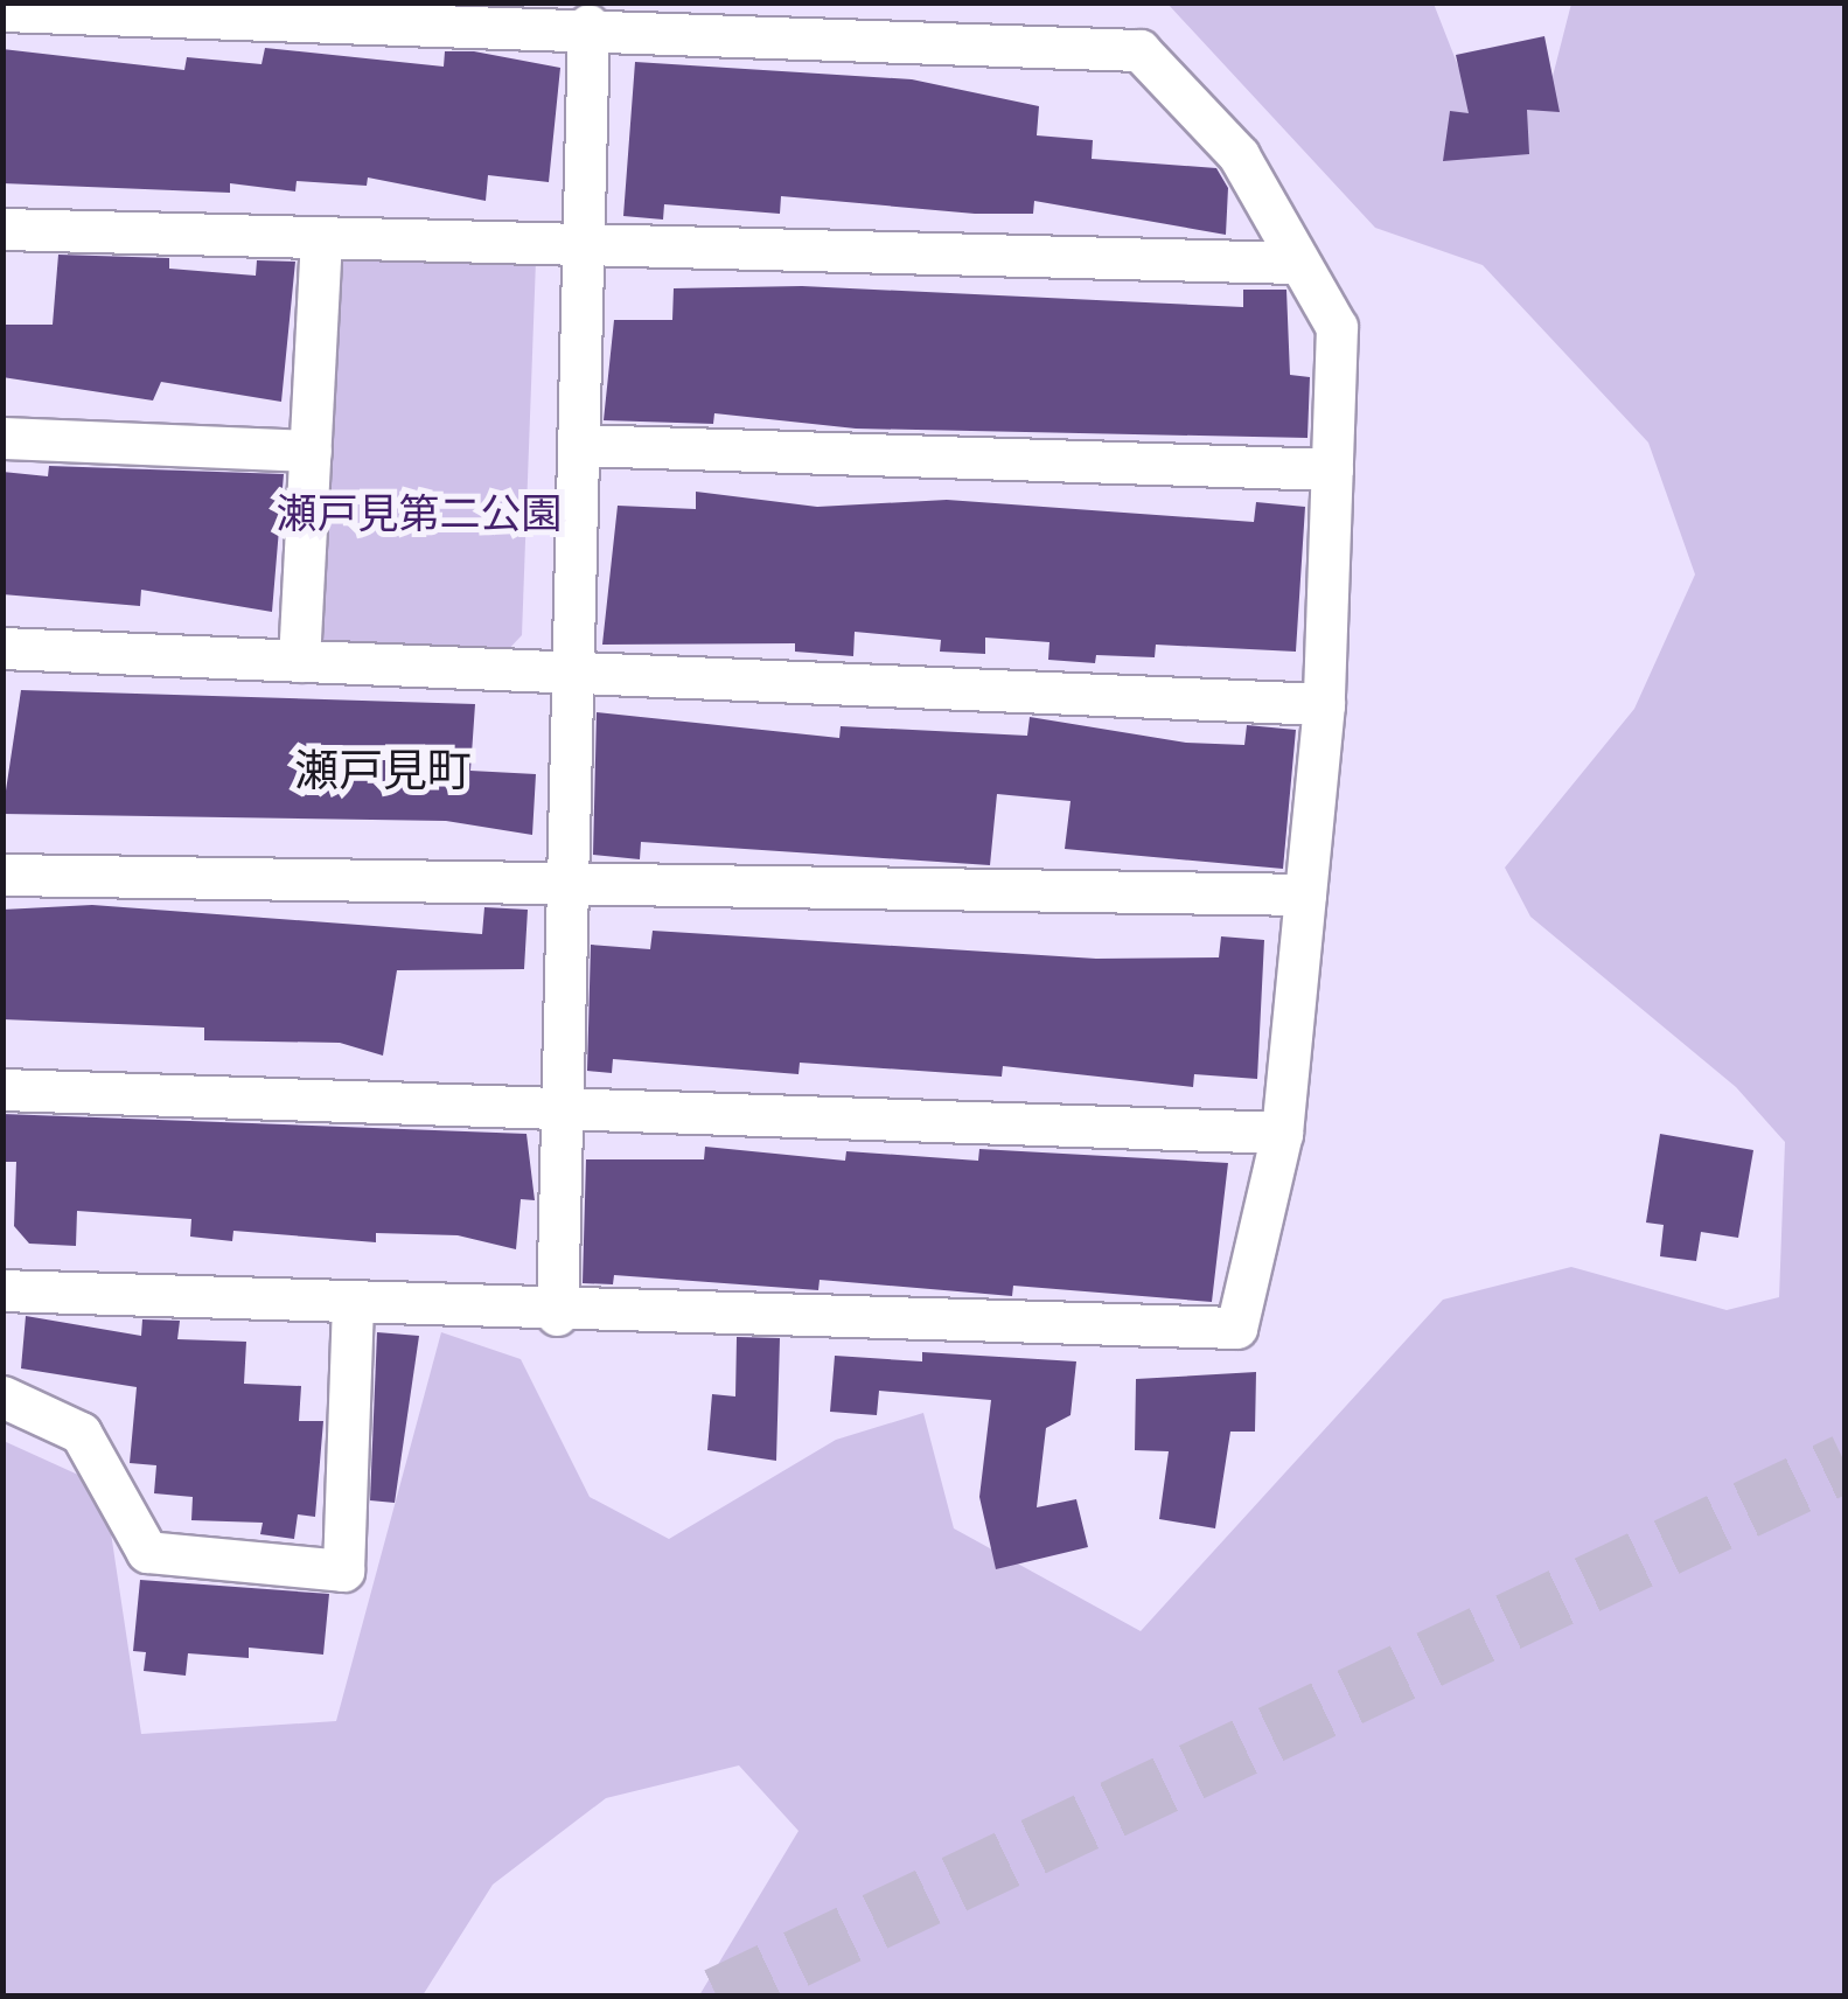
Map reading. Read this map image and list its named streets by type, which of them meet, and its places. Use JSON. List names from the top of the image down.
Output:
{
  "districts": ["瀬戸見町"],
  "parks": ["瀬戸見第二公園"]
}
